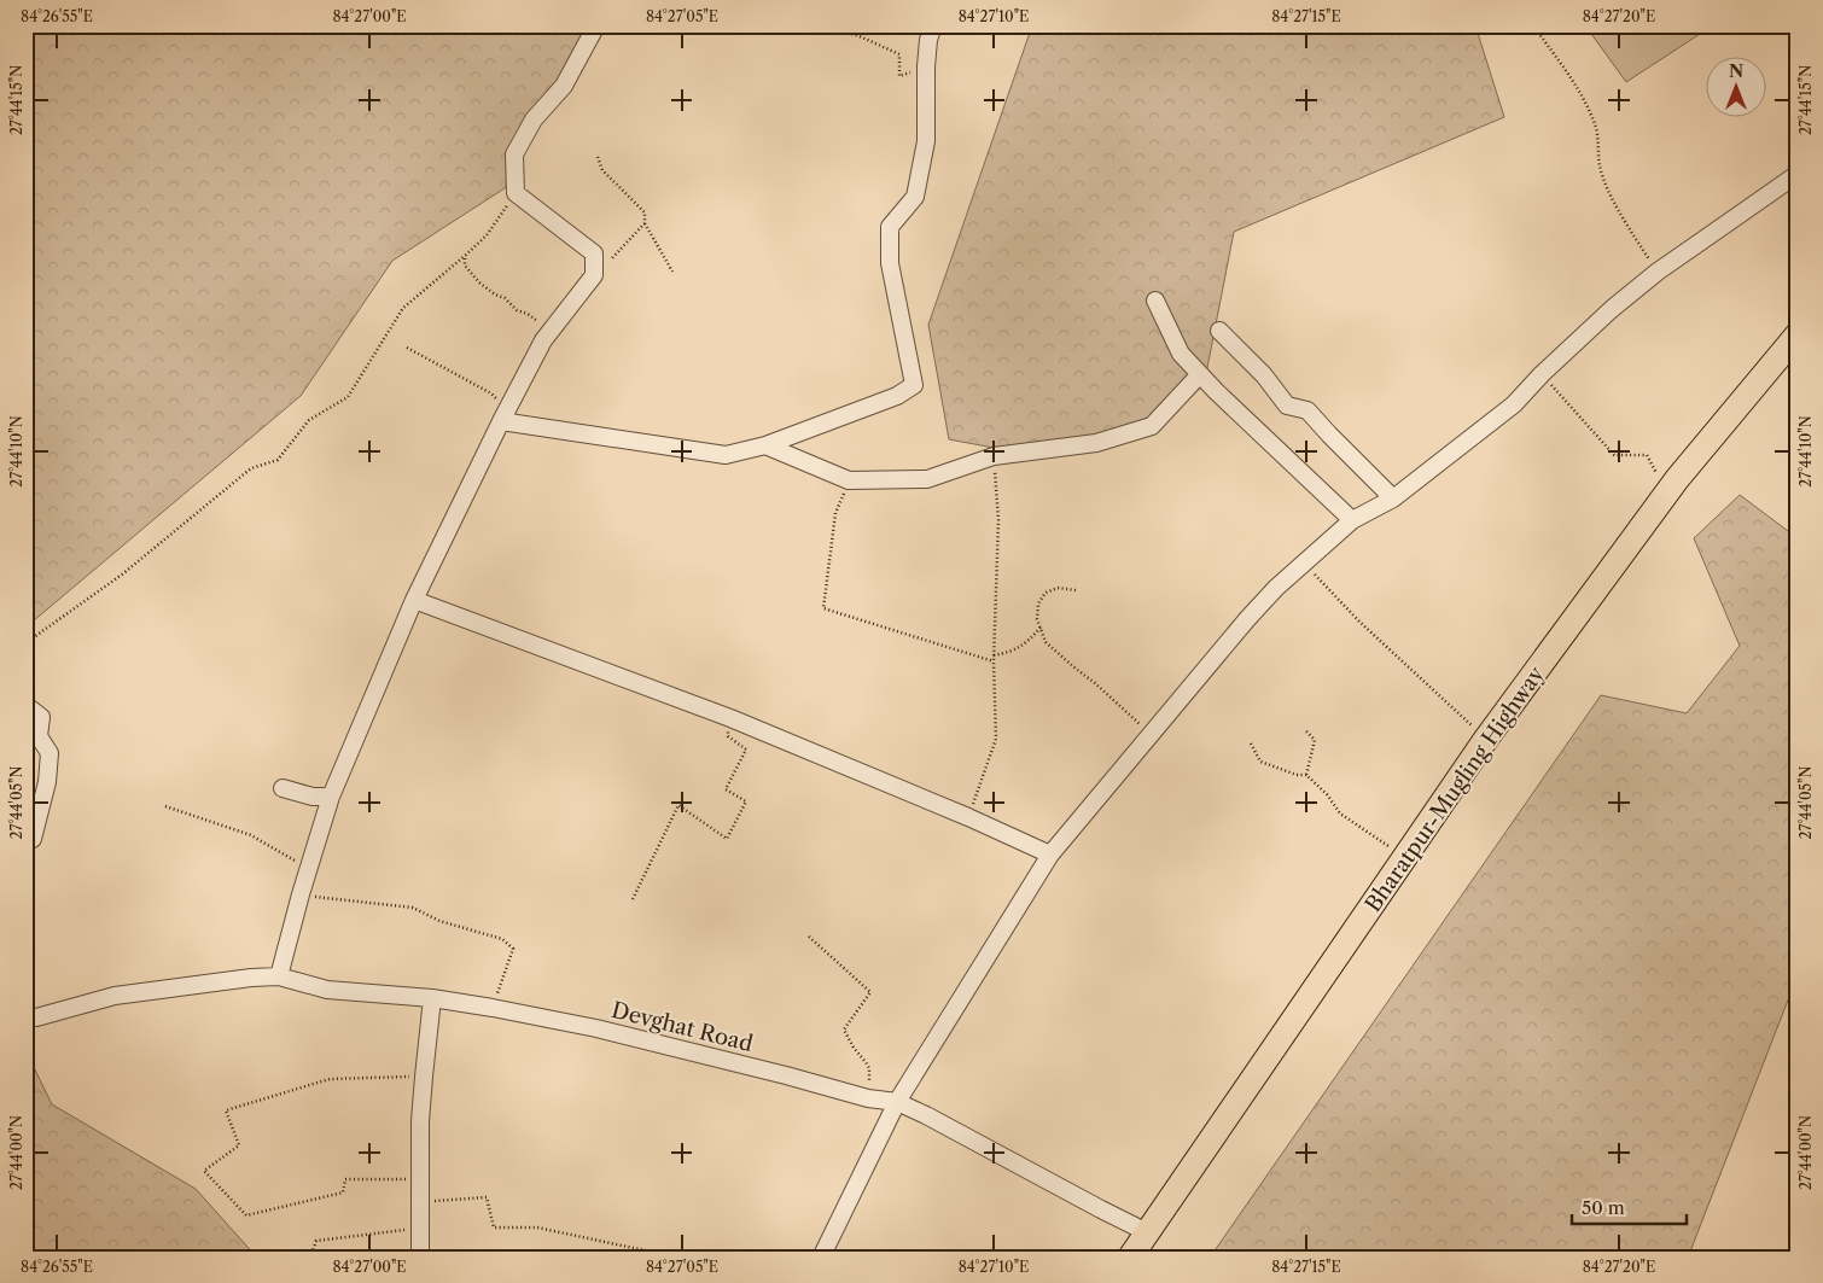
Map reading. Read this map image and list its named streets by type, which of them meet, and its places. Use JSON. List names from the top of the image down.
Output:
{
  "streets": {
    "highway": ["Bharatpur-Mugling Highway"],
    "street": ["Devghat Road"]
  },
  "crossings": [
    ["Bharatpur-Mugling Highway", "Devghat Road"]
  ],
  "scale_bar": "50 m",
  "north": "top",
  "coordinates": [
    "84°26'55\"E",
    "84°27'00\"E",
    "84°27'05\"E",
    "84°27'10\"E",
    "84°27'15\"E",
    "84°27'20\"E",
    "27°44'15\"N",
    "27°44'10\"N",
    "27°44'05\"N",
    "27°44'00\"N"
  ]
}
